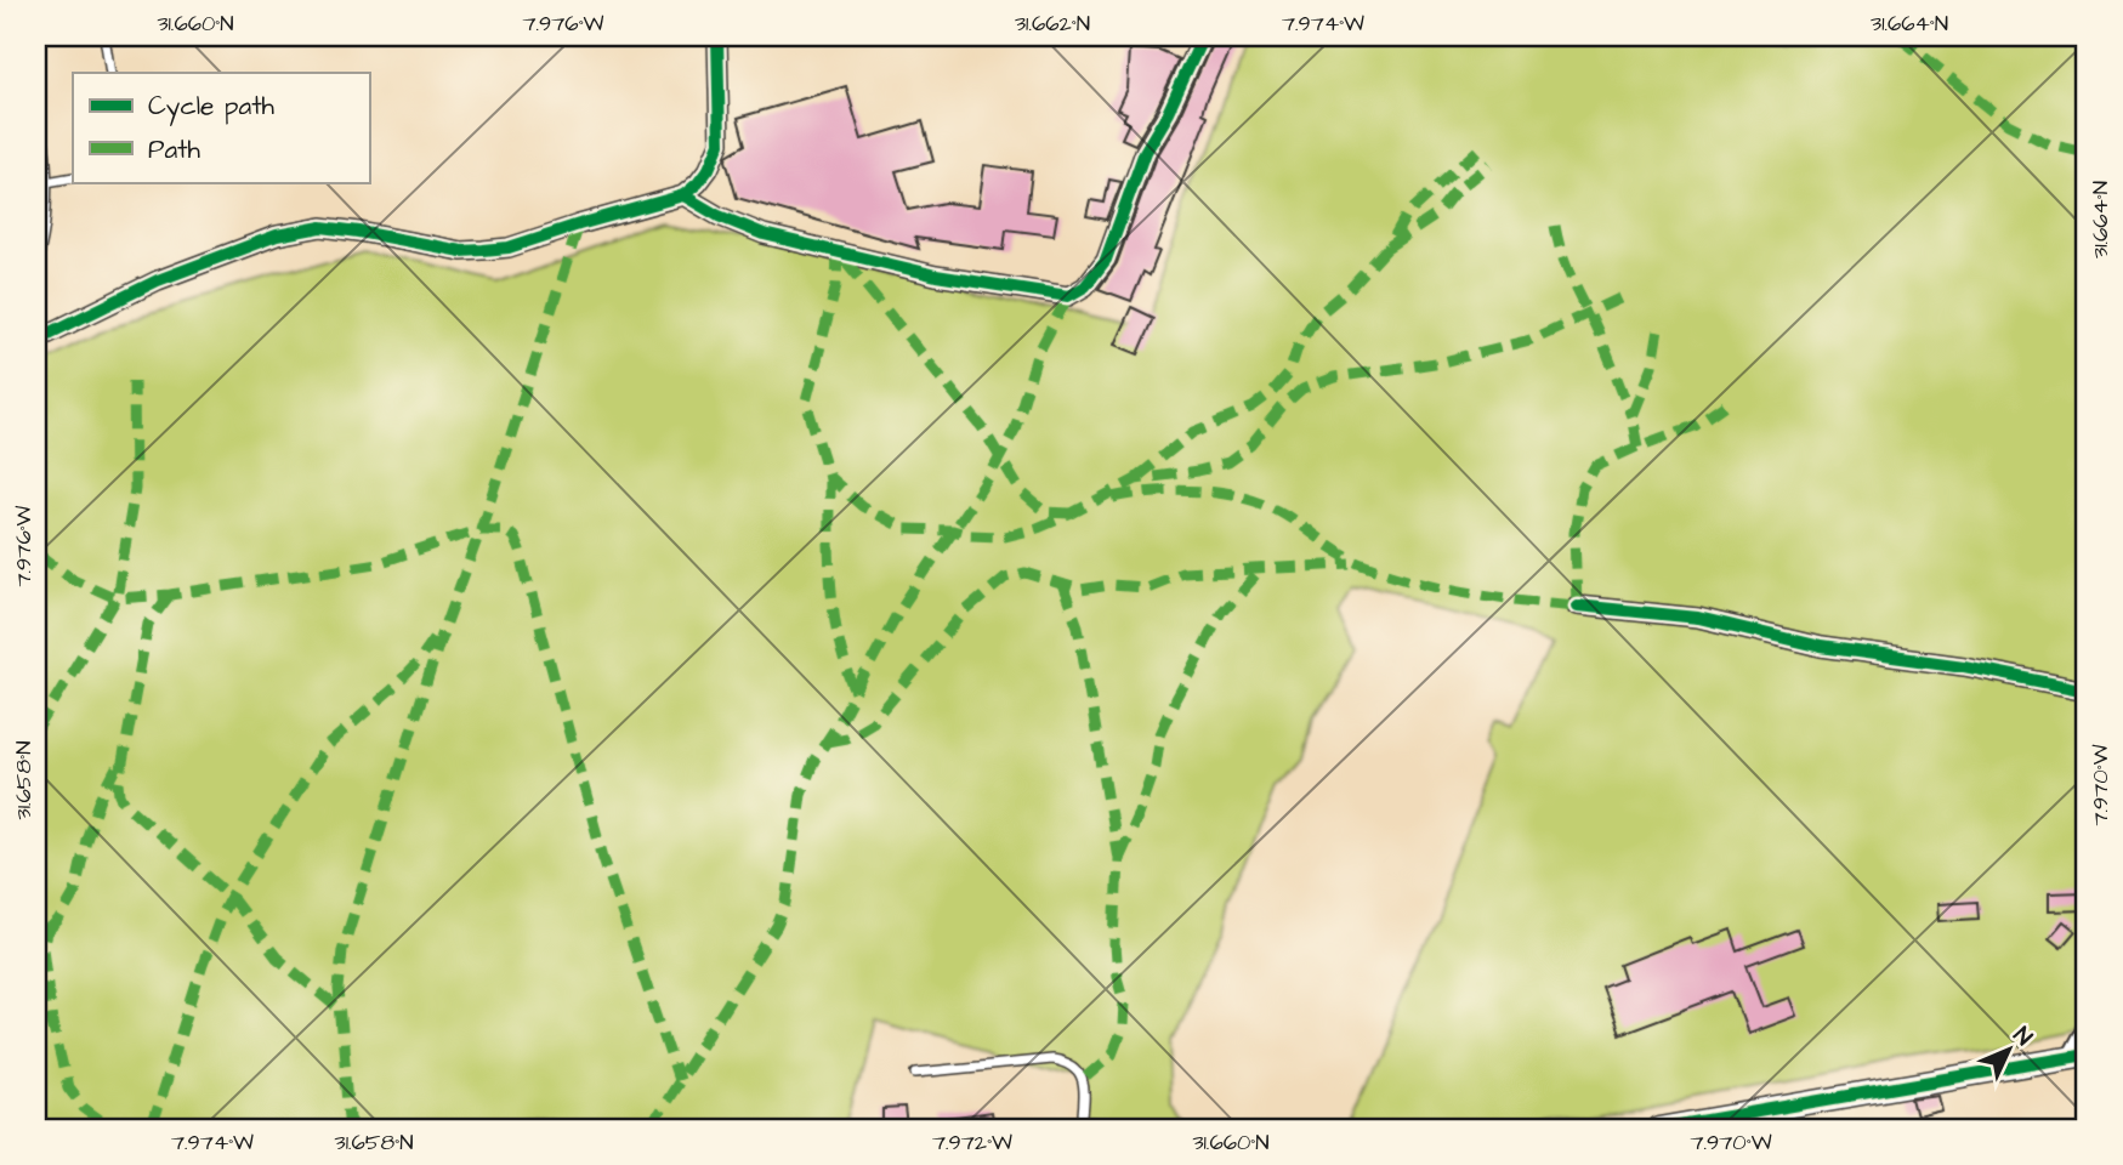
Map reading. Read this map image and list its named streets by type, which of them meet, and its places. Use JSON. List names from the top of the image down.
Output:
{
  "legend": ["Cycle path", "Path"],
  "north": "top right",
  "coordinates": [
    "31.660°N",
    "7.976°W",
    "31.662°N",
    "7.974°W",
    "31.664°N",
    "31.658°N",
    "7.970°W",
    "7.972°W"
  ]
}
